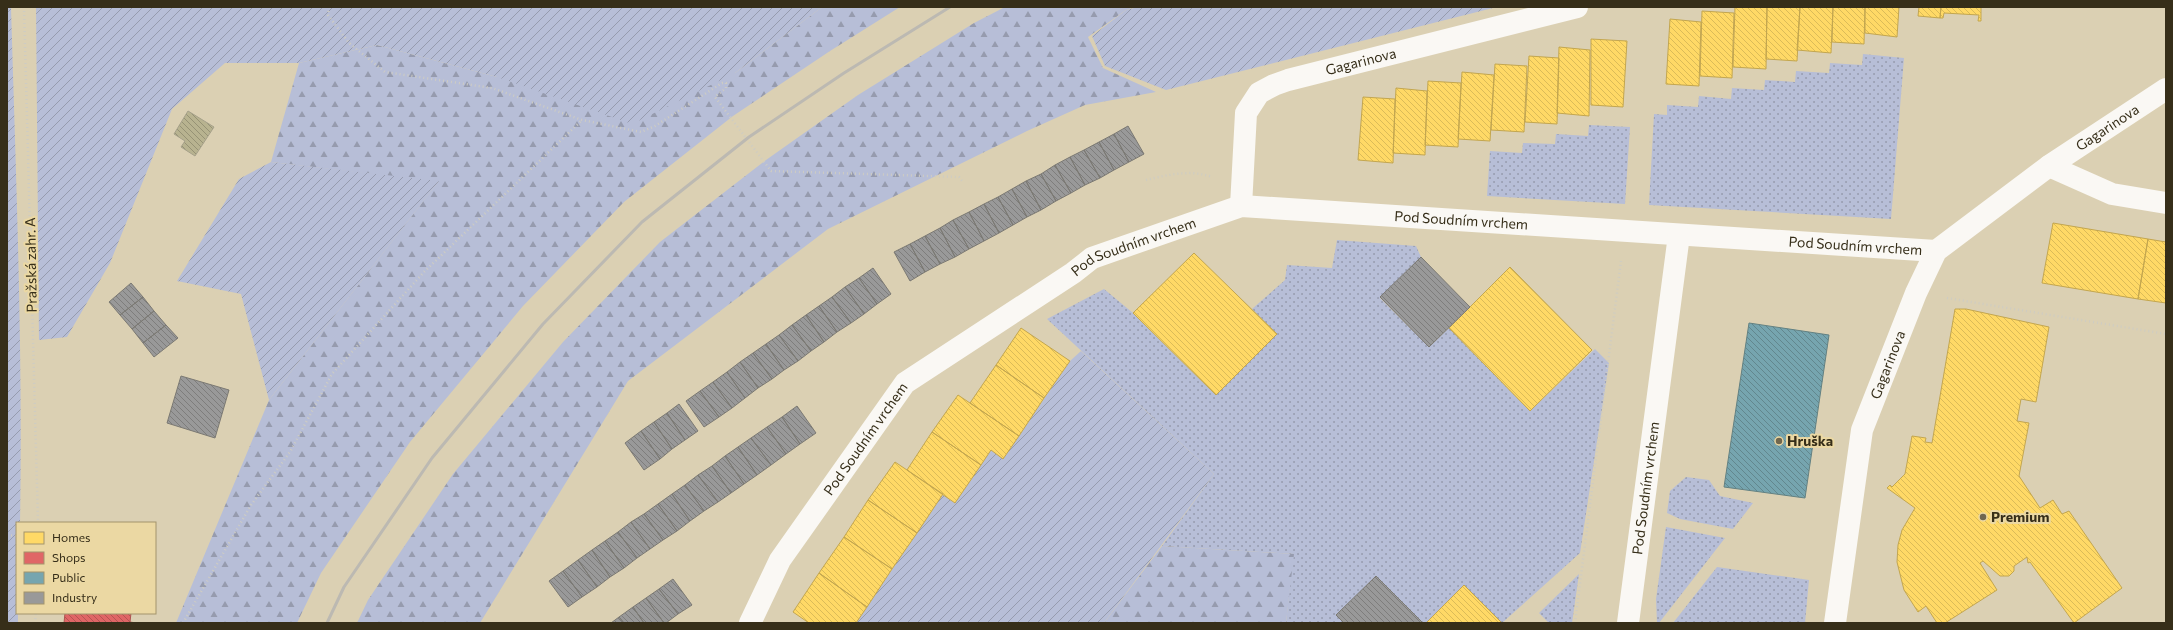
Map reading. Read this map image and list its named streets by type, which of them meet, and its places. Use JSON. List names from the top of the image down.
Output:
{
  "streets": {
    "street": ["Gagarinova", "Pod Soudním vrchem"],
    "path": ["Pražská zahr. A"]
  },
  "crossings": [
    ["Gagarinova", "Pod Soudním vrchem"]
  ],
  "places": ["Hruška", "Premium"],
  "legend": [
    "Homes",
    "Shops",
    "Public",
    "Industry"
  ]
}
